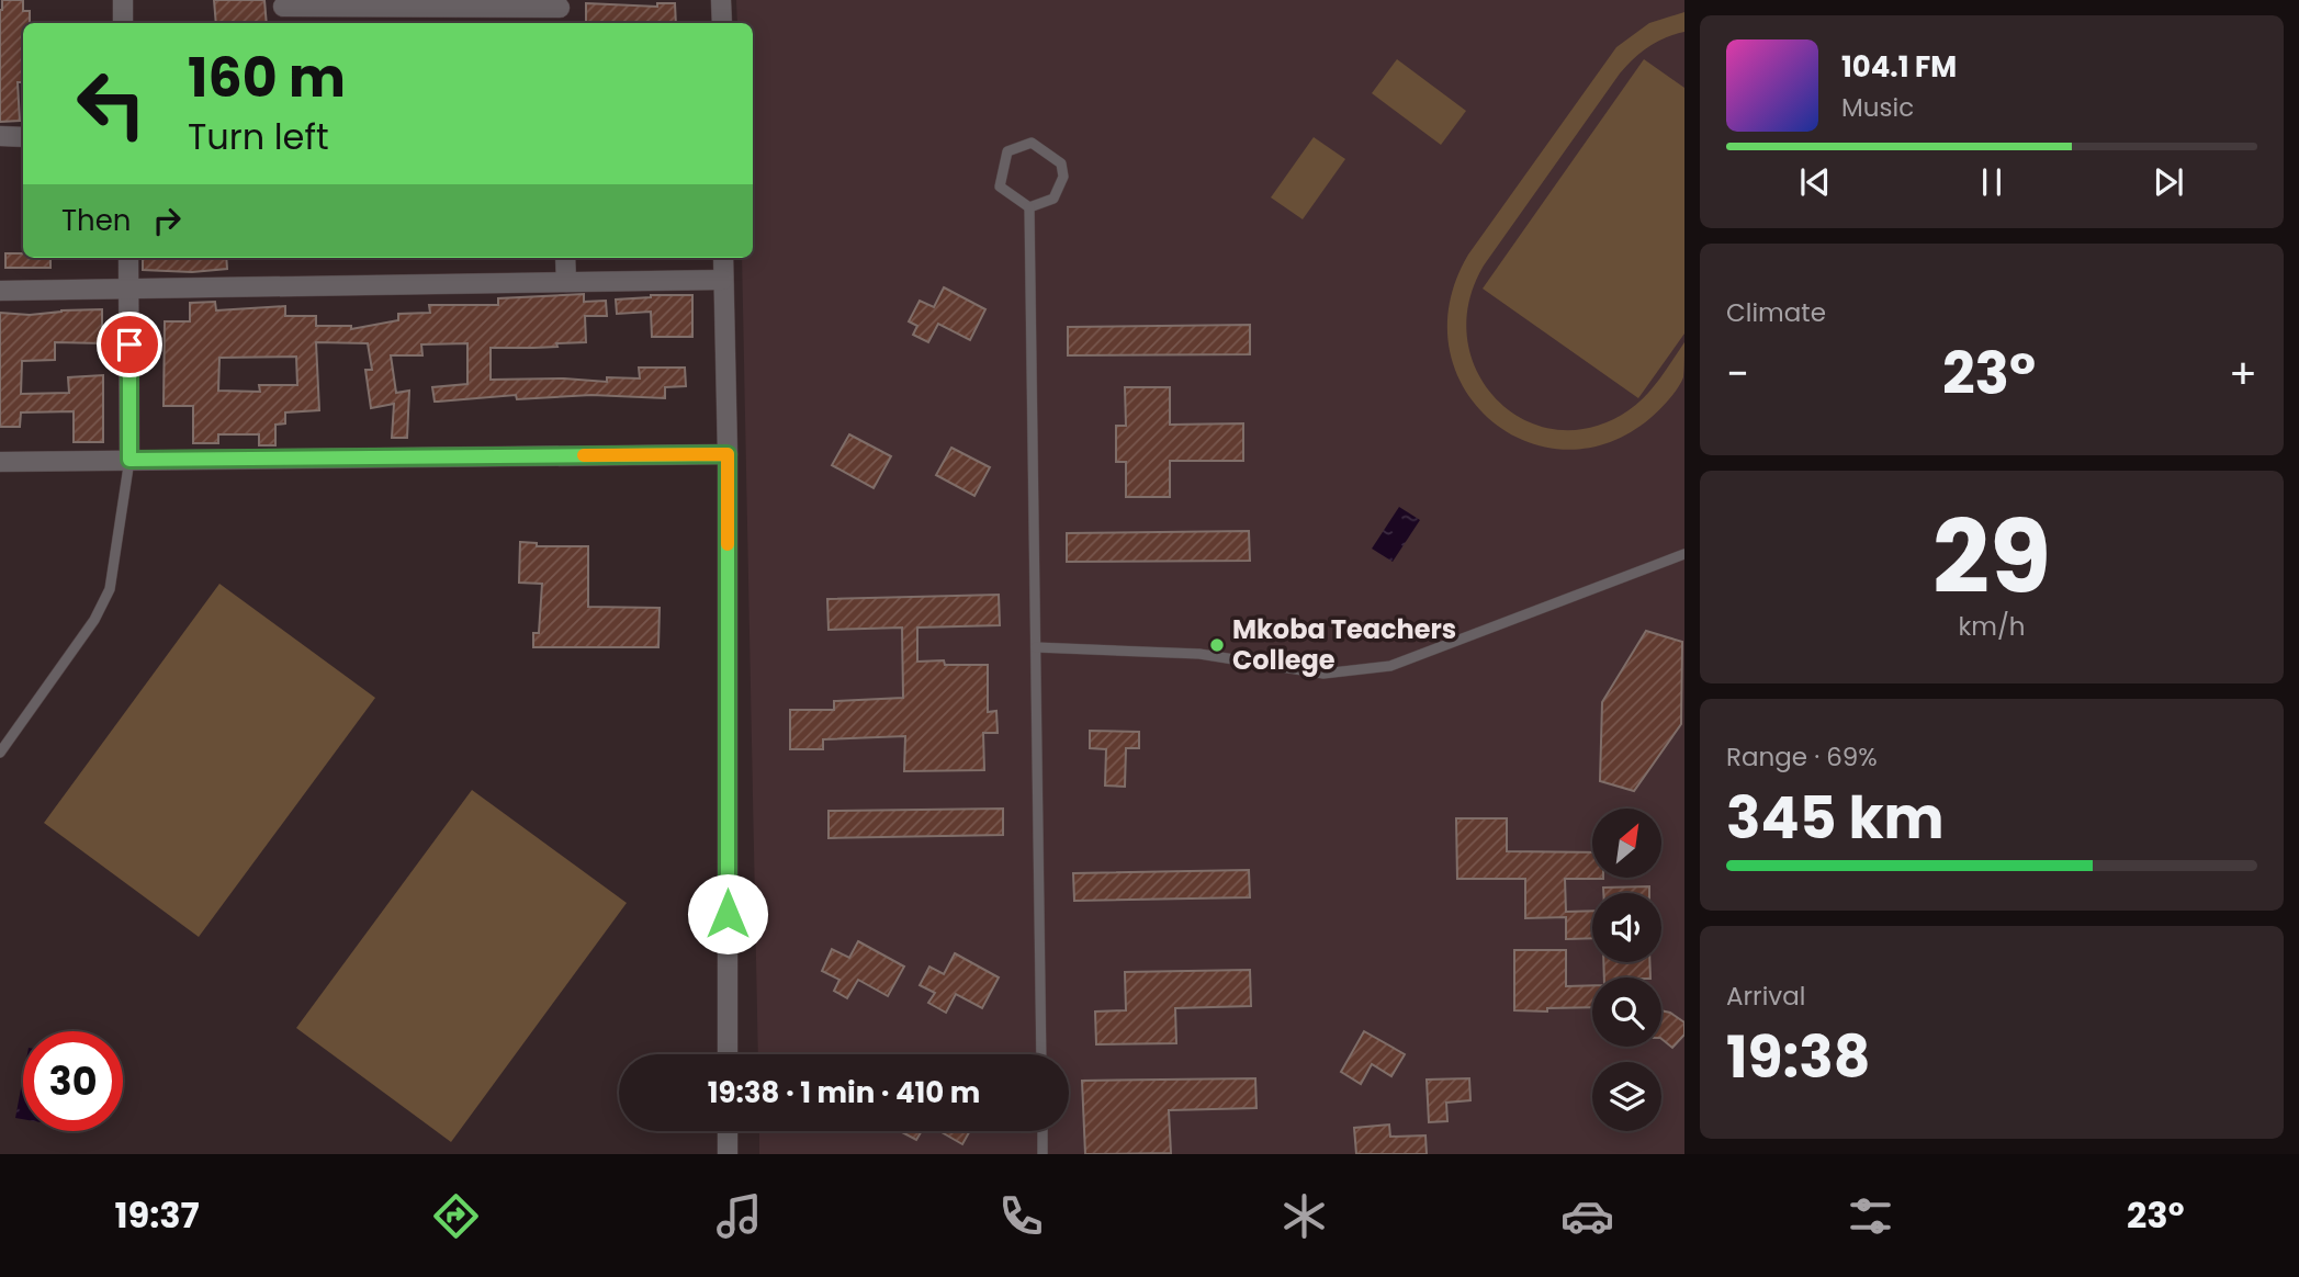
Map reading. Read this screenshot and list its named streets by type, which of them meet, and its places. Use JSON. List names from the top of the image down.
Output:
{
  "places": ["Mkoba Teachers College"],
  "north": "top right",
  "page": {
    "turn": ["160 m", "Turn left"],
    "song": ["104.1 FM", "Music"],
    "then": "Then",
    "tile": [
      "Climate",
      ["29", "km/h"],
      ["Range · 69%", "345 km"],
      ["Arrival", "19:38"]
    ],
    "heat": ["−", "23°", "+"],
    "limit": "30",
    "trip": "19:38 · 1 min · 410 m",
    "tabs": ["19:37", "23°"]
  }
}
